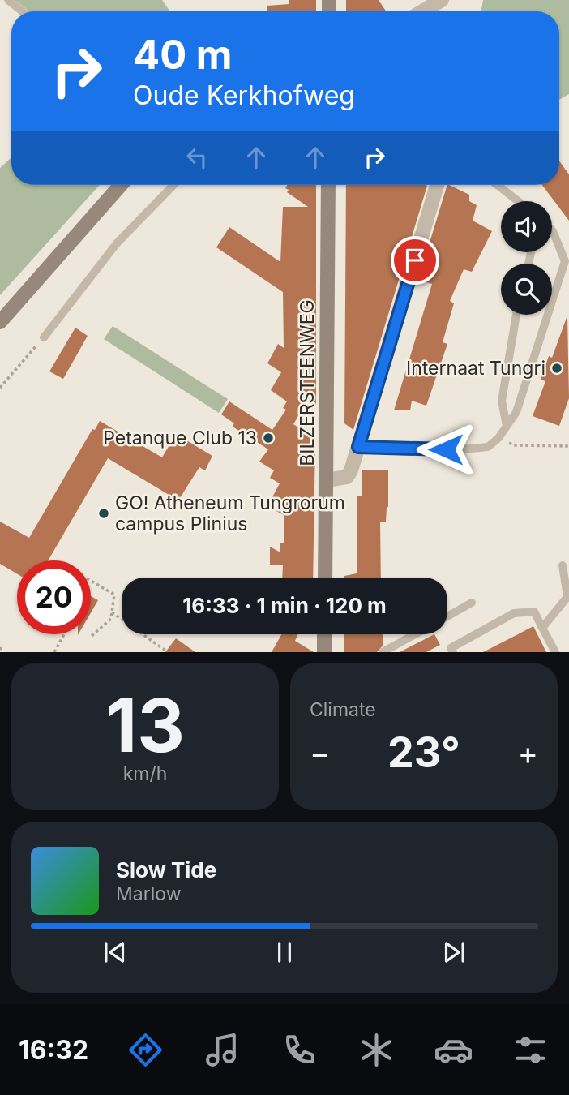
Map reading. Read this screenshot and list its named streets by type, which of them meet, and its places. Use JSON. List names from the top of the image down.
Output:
{
  "streets": {
    "main road": ["BILZERSTEENWEG"]
  },
  "places": ["Internaat Tungri", "Petanque Club 13", "GO! Atheneum Tungrorum campus Plinius"],
  "page": {
    "turn": ["40 m", "Oude Kerkhofweg"],
    "limit": "20",
    "trip": "16:33 · 1 min · 120 m",
    "tile": [
      ["13", "km/h"],
      "Climate"
    ],
    "heat": ["−", "23°", "+"],
    "song": ["Slow Tide", "Marlow"],
    "tabs": "16:32"
  }
}
